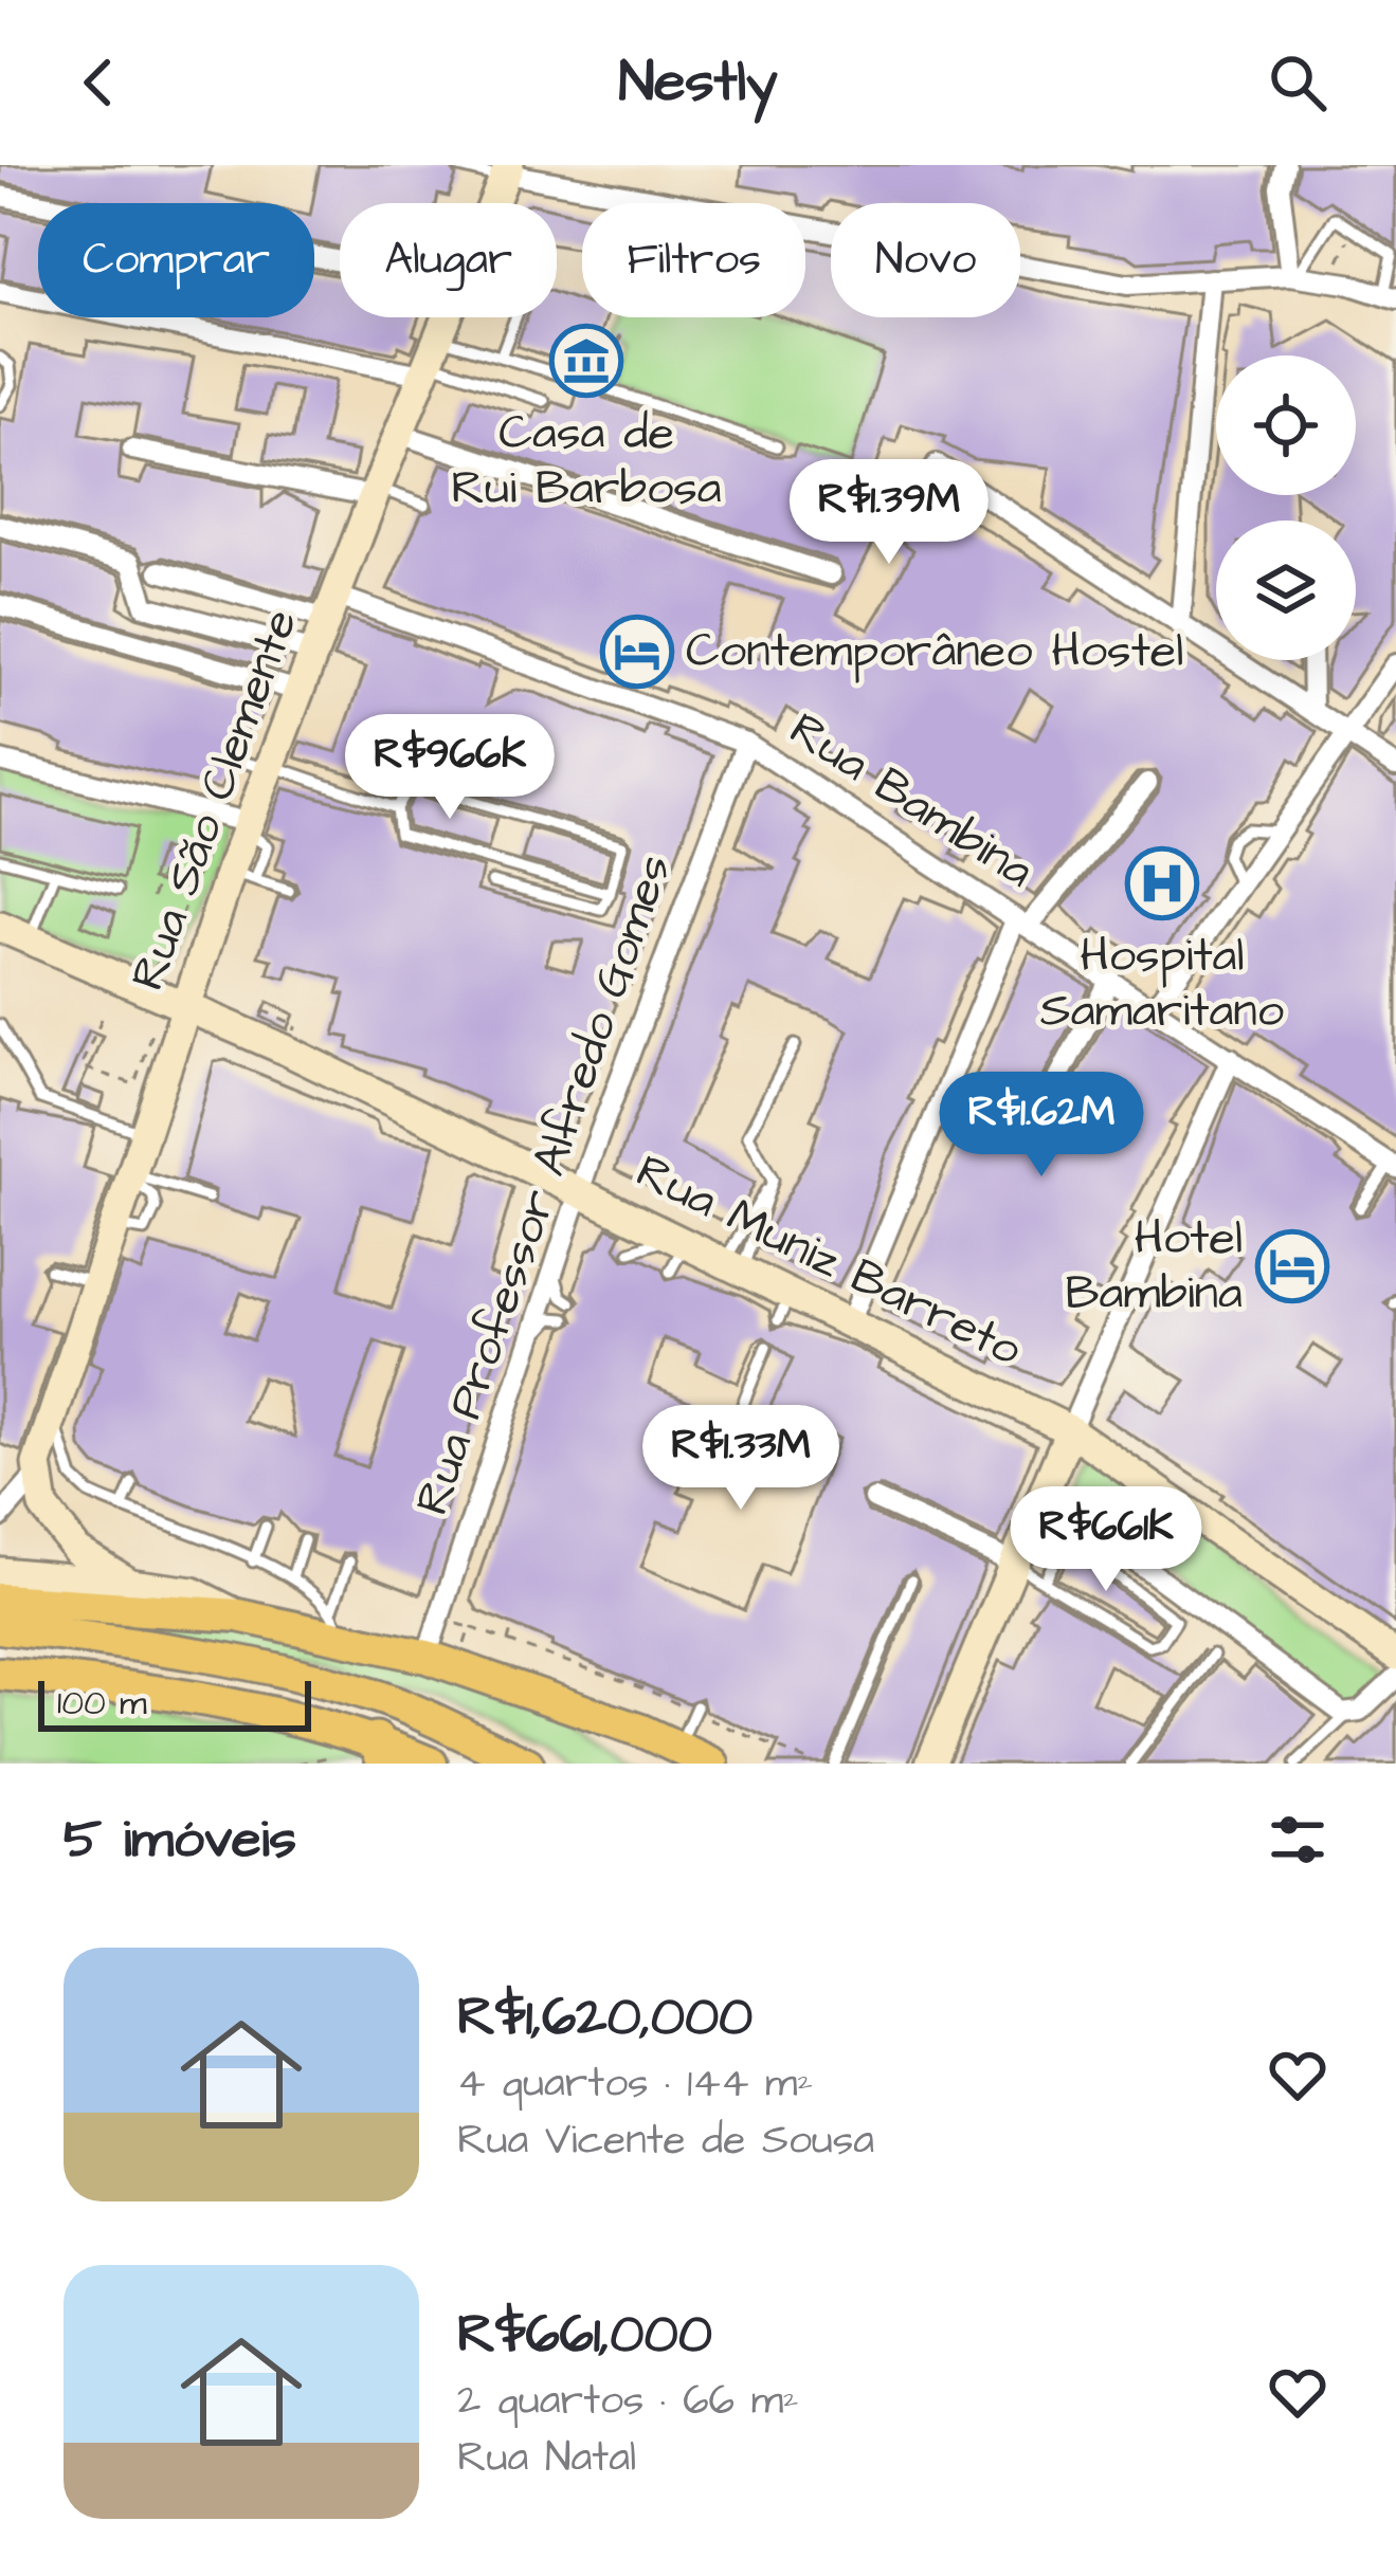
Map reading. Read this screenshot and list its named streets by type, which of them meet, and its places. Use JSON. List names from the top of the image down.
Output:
{
  "streets": {
    "main road": ["Rua São Clemente", "Rua Muniz Barreto"],
    "street": ["Rua Bambina", "Rua Professor Alfredo Gomes"]
  },
  "crossings": [
    ["Rua São Clemente", "Rua Bambina"],
    ["Rua São Clemente", "Rua Muniz Barreto"],
    ["Rua Bambina", "Rua Professor Alfredo Gomes"],
    ["Rua Professor Alfredo Gomes", "Rua Muniz Barreto"]
  ],
  "places": {
    "museum": ["Casa de Rui Barbosa"],
    "hotel": ["Contemporâneo Hostel", "Hotel Bambina"],
    "hospital": ["Hospital Samaritano"]
  },
  "scale_bar": "100 m",
  "page": {
    "header": "Nestly",
    "chip": [
      "Comprar",
      "Alugar",
      "Filtros",
      "Novo"
    ],
    "price": [
      "R$1.39M",
      "R$966K",
      "R$1.62M",
      "R$1.33M",
      "R$661K"
    ],
    "scale": "100 m",
    "heading": "5 imóveis",
    "list": [
      {
        "name": "R$1,620,000",
        "note": "4 quartos · 144 m² · Rua Vicente de Sousa"
      },
      {
        "name": "R$661,000",
        "note": "2 quartos · 66 m² · Rua Natal"
      }
    ]
  }
}
